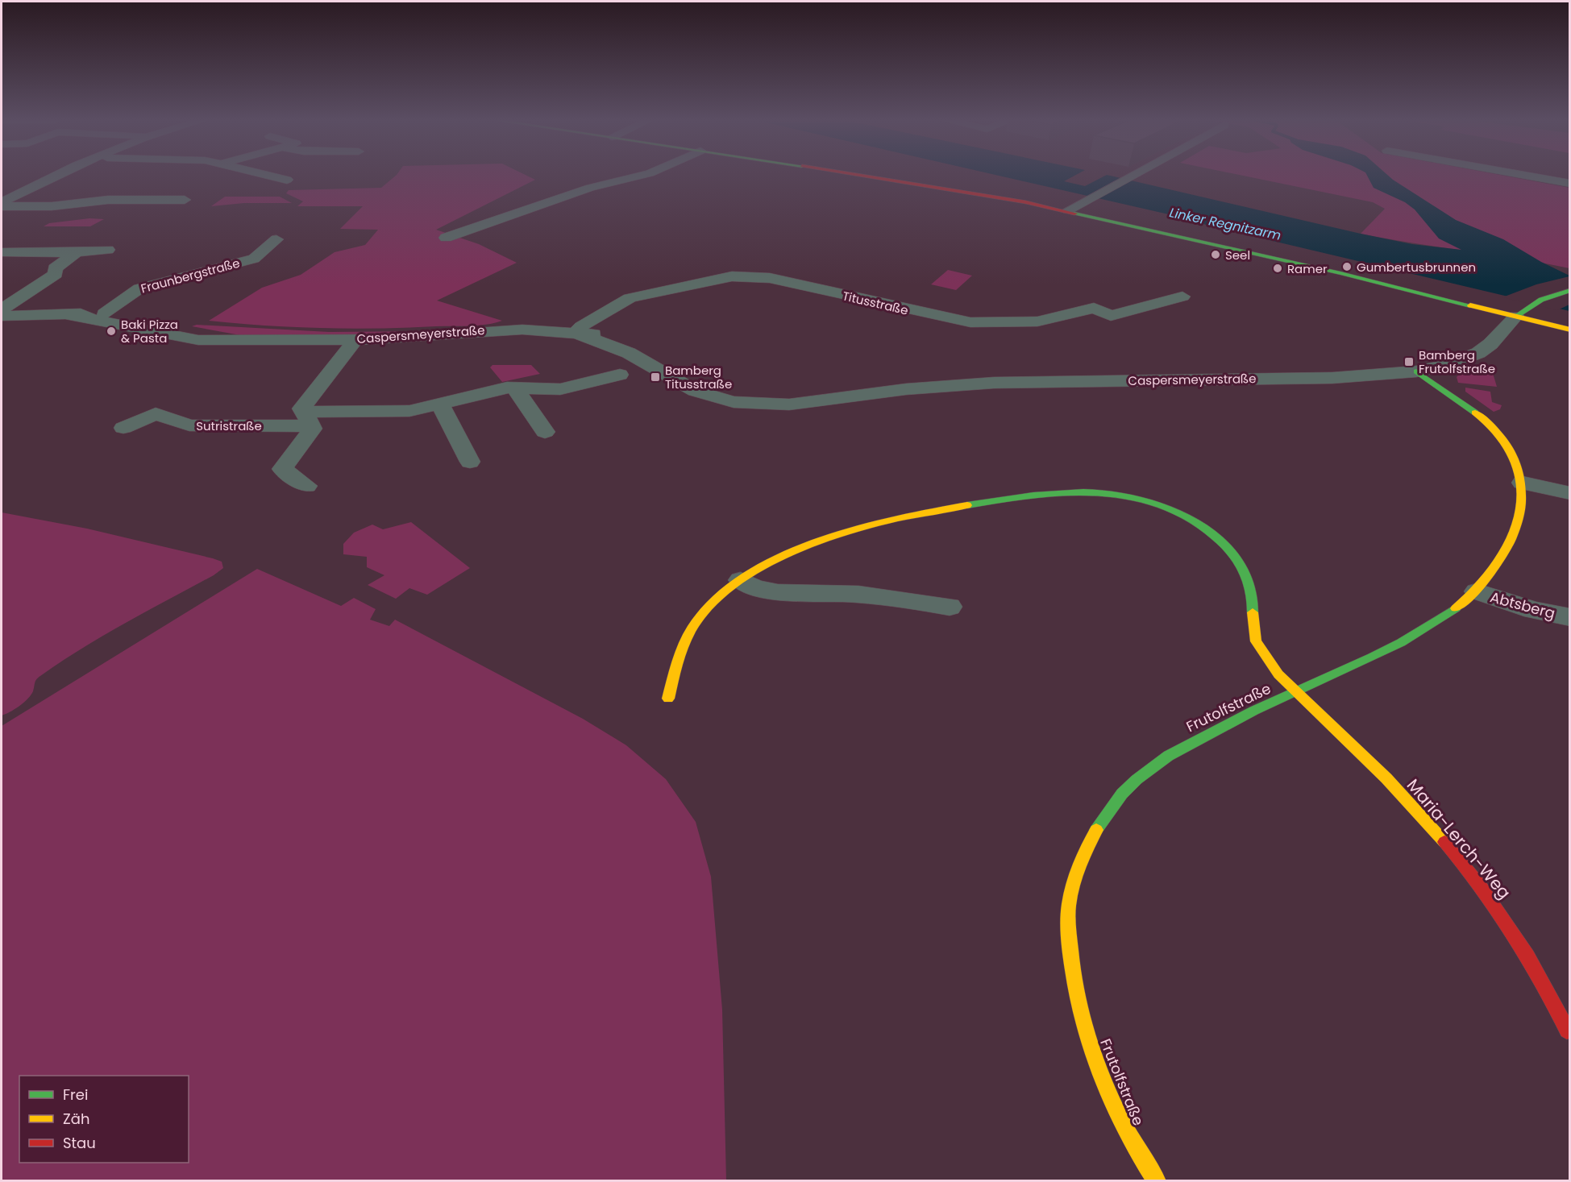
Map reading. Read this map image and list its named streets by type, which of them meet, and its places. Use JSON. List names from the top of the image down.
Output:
{
  "streets": {
    "street": [
      "Fraunbergstraße",
      "Titusstraße",
      "Caspersmeyerstraße",
      "Sutristraße",
      "Abtsberg",
      "Frutolfstraße",
      "Maria-Lerch-Weg"
    ]
  },
  "crossings": [
    ["Fraunbergstraße", "Caspersmeyerstraße"],
    ["Titusstraße", "Caspersmeyerstraße"],
    ["Caspersmeyerstraße", "Frutolfstraße"],
    ["Abtsberg", "Frutolfstraße"],
    ["Frutolfstraße", "Maria-Lerch-Weg"]
  ],
  "water": ["Linker Regnitzarm"],
  "places": {
    "other": [
      "Seel",
      "Gumbertusbrunnen",
      "Ramer",
      "Baki Pizza & Pasta"
    ],
    "transit": ["Bamberg Frutolfstraße", "Bamberg Titusstraße"]
  },
  "legend": ["Frei", "Zäh", "Stau"]
}
